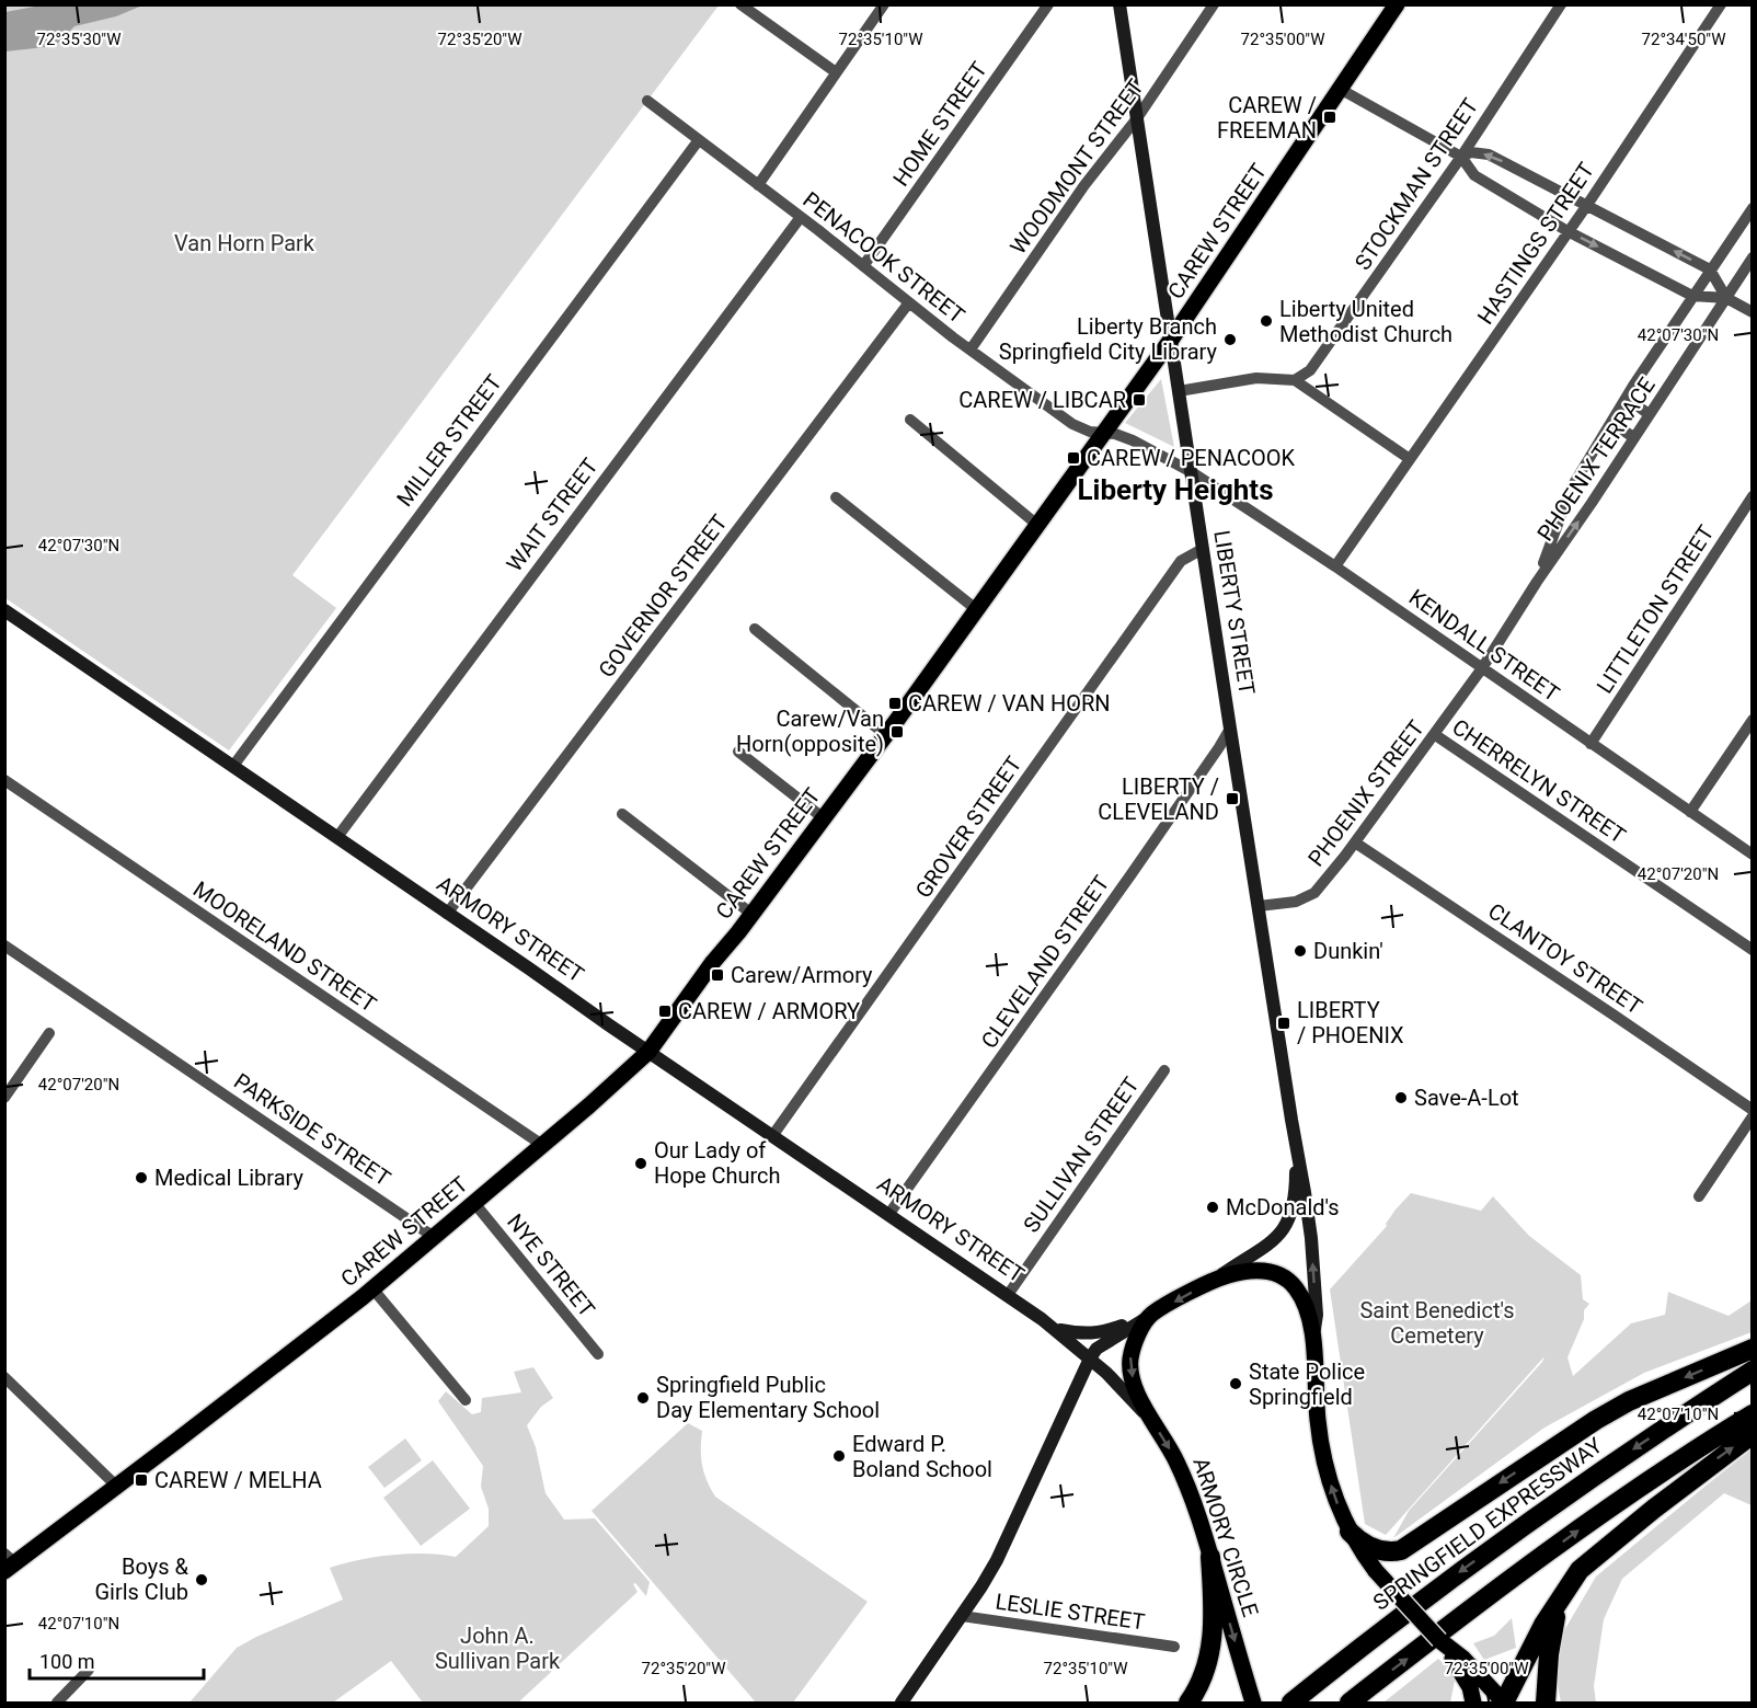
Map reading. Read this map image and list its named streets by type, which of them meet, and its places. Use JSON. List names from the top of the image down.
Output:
{
  "streets": {
    "highway": ["SPRINGFIELD EXPRESSWAY"],
    "main road": [
      "CAREW STREET",
      "LIBERTY STREET",
      "ARMORY STREET",
      "ARMORY CIRCLE"
    ],
    "street": [
      "HOME STREET",
      "WOODMONT STREET",
      "STOCKMAN STREET",
      "HASTINGS STREET",
      "PENACOOK STREET",
      "MILLER STREET",
      "PHOENIX TERRACE",
      "WAIT STREET",
      "GOVERNOR STREET",
      "LITTLETON STREET",
      "KENDALL STREET",
      "CHERRELYN STREET",
      "PHOENIX STREET",
      "GROVER STREET",
      "MOORELAND STREET",
      "CLANTOY STREET",
      "CLEVELAND STREET",
      "PARKSIDE STREET",
      "SULLIVAN STREET",
      "NYE STREET",
      "LESLIE STREET"
    ]
  },
  "crossings": [
    ["HOME STREET", "PENACOOK STREET"],
    ["WOODMONT STREET", "PENACOOK STREET"],
    ["WOODMONT STREET", "LIBERTY STREET"],
    ["CAREW STREET", "PENACOOK STREET"],
    ["CAREW STREET", "LIBERTY STREET"],
    ["CAREW STREET", "ARMORY STREET"],
    ["CAREW STREET", "MOORELAND STREET"],
    ["CAREW STREET", "PARKSIDE STREET"],
    ["CAREW STREET", "NYE STREET"],
    ["HASTINGS STREET", "KENDALL STREET"],
    ["PENACOOK STREET", "MILLER STREET"],
    ["PENACOOK STREET", "WAIT STREET"],
    ["PENACOOK STREET", "GOVERNOR STREET"],
    ["PENACOOK STREET", "LIBERTY STREET"],
    ["PENACOOK STREET", "KENDALL STREET"],
    ["MILLER STREET", "ARMORY STREET"],
    ["PHOENIX TERRACE", "KENDALL STREET"],
    ["PHOENIX TERRACE", "PHOENIX STREET"],
    ["WAIT STREET", "ARMORY STREET"],
    ["GOVERNOR STREET", "ARMORY STREET"],
    ["LITTLETON STREET", "KENDALL STREET"],
    ["LIBERTY STREET", "KENDALL STREET"],
    ["LIBERTY STREET", "PHOENIX STREET"],
    ["LIBERTY STREET", "GROVER STREET"],
    ["LIBERTY STREET", "CLEVELAND STREET"],
    ["KENDALL STREET", "PHOENIX STREET"],
    ["CHERRELYN STREET", "PHOENIX STREET"],
    ["PHOENIX STREET", "CLANTOY STREET"],
    ["GROVER STREET", "ARMORY STREET"],
    ["ARMORY STREET", "CLEVELAND STREET"],
    ["ARMORY STREET", "SULLIVAN STREET"],
    ["ARMORY STREET", "ARMORY CIRCLE"]
  ],
  "districts": ["Liberty Heights"],
  "parks": ["Van Horn Park", "Saint Benedict's Cemetery", "John A. Sullivan Park"],
  "places": {
    "transit": [
      "CAREW / FREEMAN",
      "CAREW / LIBCAR",
      "CAREW / PENACOOK",
      "CAREW / VAN HORN",
      "Carew/Van Horn(opposite)",
      "LIBERTY / CLEVELAND",
      "Carew/Armory",
      "CAREW / ARMORY",
      "LIBERTY / PHOENIX",
      "CAREW / MELHA"
    ],
    "other": [
      "Liberty United Methodist Church",
      "Liberty Branch Springfield City Library",
      "Dunkin'",
      "Save-A-Lot",
      "Our Lady of Hope Church",
      "Medical Library",
      "McDonald's",
      "State Police Springfield",
      "Springfield Public Day Elementary School",
      "Edward P. Boland School",
      "Boys & Girls Club"
    ]
  },
  "scale_bar": "100 m",
  "coordinates": [
    "72°35'30\"W",
    "72°35'20\"W",
    "72°35'10\"W",
    "72°35'00\"W",
    "72°34'50\"W",
    "42°07'30\"N",
    "42°07'20\"N",
    "42°07'10\"N"
  ]
}
